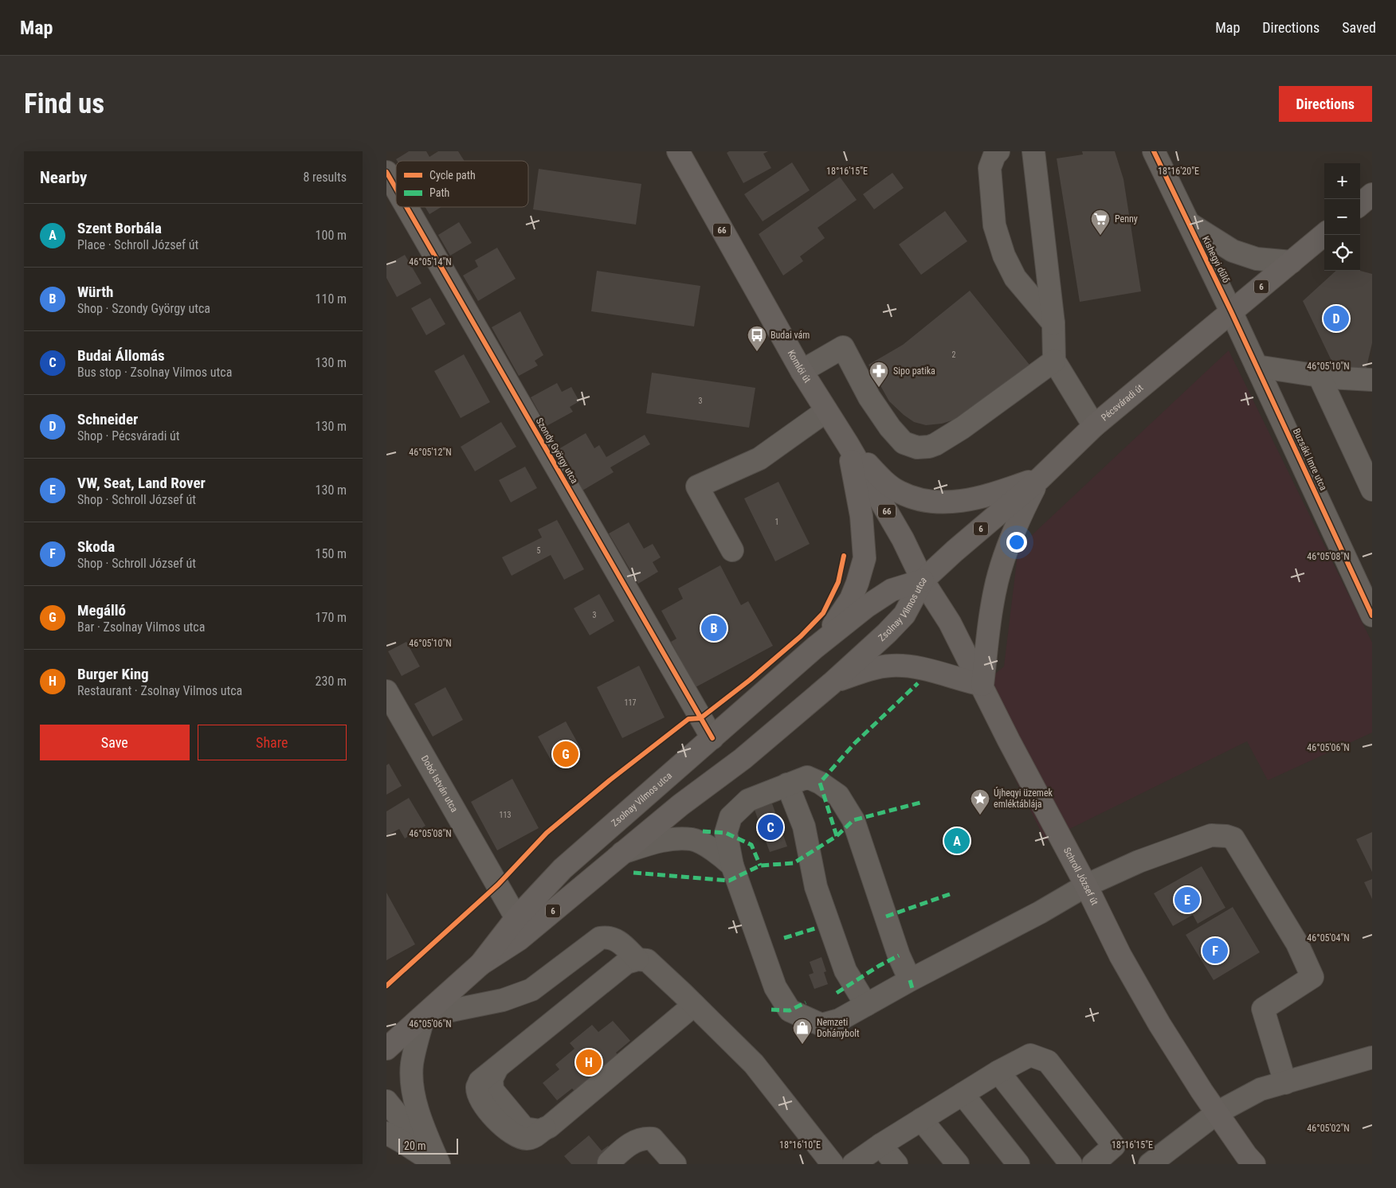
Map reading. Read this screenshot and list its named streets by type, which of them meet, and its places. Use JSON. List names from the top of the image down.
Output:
{
  "streets": {
    "main road": [
      "66",
      "6",
      "Komlói út",
      "Pécsváradi út",
      "Zsolnay Vilmos utca",
      "Schroll József út"
    ],
    "street": [
      "Kishegyi dűlő",
      "Szondy György utca",
      "Buzsáki Imre utca",
      "Dobó István utca"
    ]
  },
  "crossings": [
    ["Kishegyi dűlő", "Pécsváradi út"],
    ["Kishegyi dűlő", "Buzsáki Imre utca"],
    ["Komlói út", "Pécsváradi út"],
    ["Komlói út", "Zsolnay Vilmos utca"],
    ["Komlói út", "Schroll József út"],
    ["Pécsváradi út", "Buzsáki Imre utca"],
    ["Pécsváradi út", "Zsolnay Vilmos utca"],
    ["Pécsváradi út", "Schroll József út"],
    ["Szondy György utca", "Zsolnay Vilmos utca"],
    ["Zsolnay Vilmos utca", "Dobó István utca"],
    ["Zsolnay Vilmos utca", "Schroll József út"]
  ],
  "places": {
    "supermarket": ["Penny"],
    "bus stop": ["Budai vám"],
    "pharmacy": ["Sipo patika"],
    "place": ["Újhegyi üzemek emléktáblája"],
    "shop": ["Nemzeti Dohánybolt"]
  },
  "house_numbers": [
    "2",
    "3",
    "1",
    "5",
    "3",
    "117",
    "113"
  ],
  "legend": ["Cycle path", "Path"],
  "scale_bar": "20 m",
  "page": {
    "header": "Map",
    "nav": ["Map", "Directions", "Saved"],
    "buttons": [
      "Directions",
      ["Save", "Share"]
    ],
    "title": "Find us",
    "heading": ["Nearby", "8 results"],
    "map_buttons": ["+", "−"],
    "list": [
      {
        "mark": "A",
        "name": "Szent Borbála",
        "note": "Place · Schroll József út",
        "value": "100 m"
      },
      {
        "mark": "B",
        "name": "Würth",
        "note": "Shop · Szondy György utca",
        "value": "110 m"
      },
      {
        "mark": "C",
        "name": "Budai Állomás",
        "note": "Bus stop · Zsolnay Vilmos utca",
        "value": "130 m"
      },
      {
        "mark": "D",
        "name": "Schneider",
        "note": "Shop · Pécsváradi út",
        "value": "130 m"
      },
      {
        "mark": "E",
        "name": "VW, Seat, Land Rover",
        "note": "Shop · Schroll József út",
        "value": "130 m"
      },
      {
        "mark": "F",
        "name": "Skoda",
        "note": "Shop · Schroll József út",
        "value": "150 m"
      },
      {
        "mark": "G",
        "name": "Megálló",
        "note": "Bar · Zsolnay Vilmos utca",
        "value": "170 m"
      },
      {
        "mark": "H",
        "name": "Burger King",
        "note": "Restaurant · Zsolnay Vilmos utca",
        "value": "230 m"
      }
    ],
    "pins": [
      "D",
      "B",
      "G",
      "C",
      "A",
      "E",
      "F",
      "H"
    ],
    "scale": "20 m"
  },
  "coordinates": [
    "18°16'15\"E",
    "18°16'20\"E",
    "46°05'14\"N",
    "46°05'10\"N",
    "46°05'12\"N",
    "46°05'08\"N",
    "46°05'06\"N",
    "46°05'04\"N",
    "46°05'02\"N",
    "18°16'10\"E"
  ]
}
